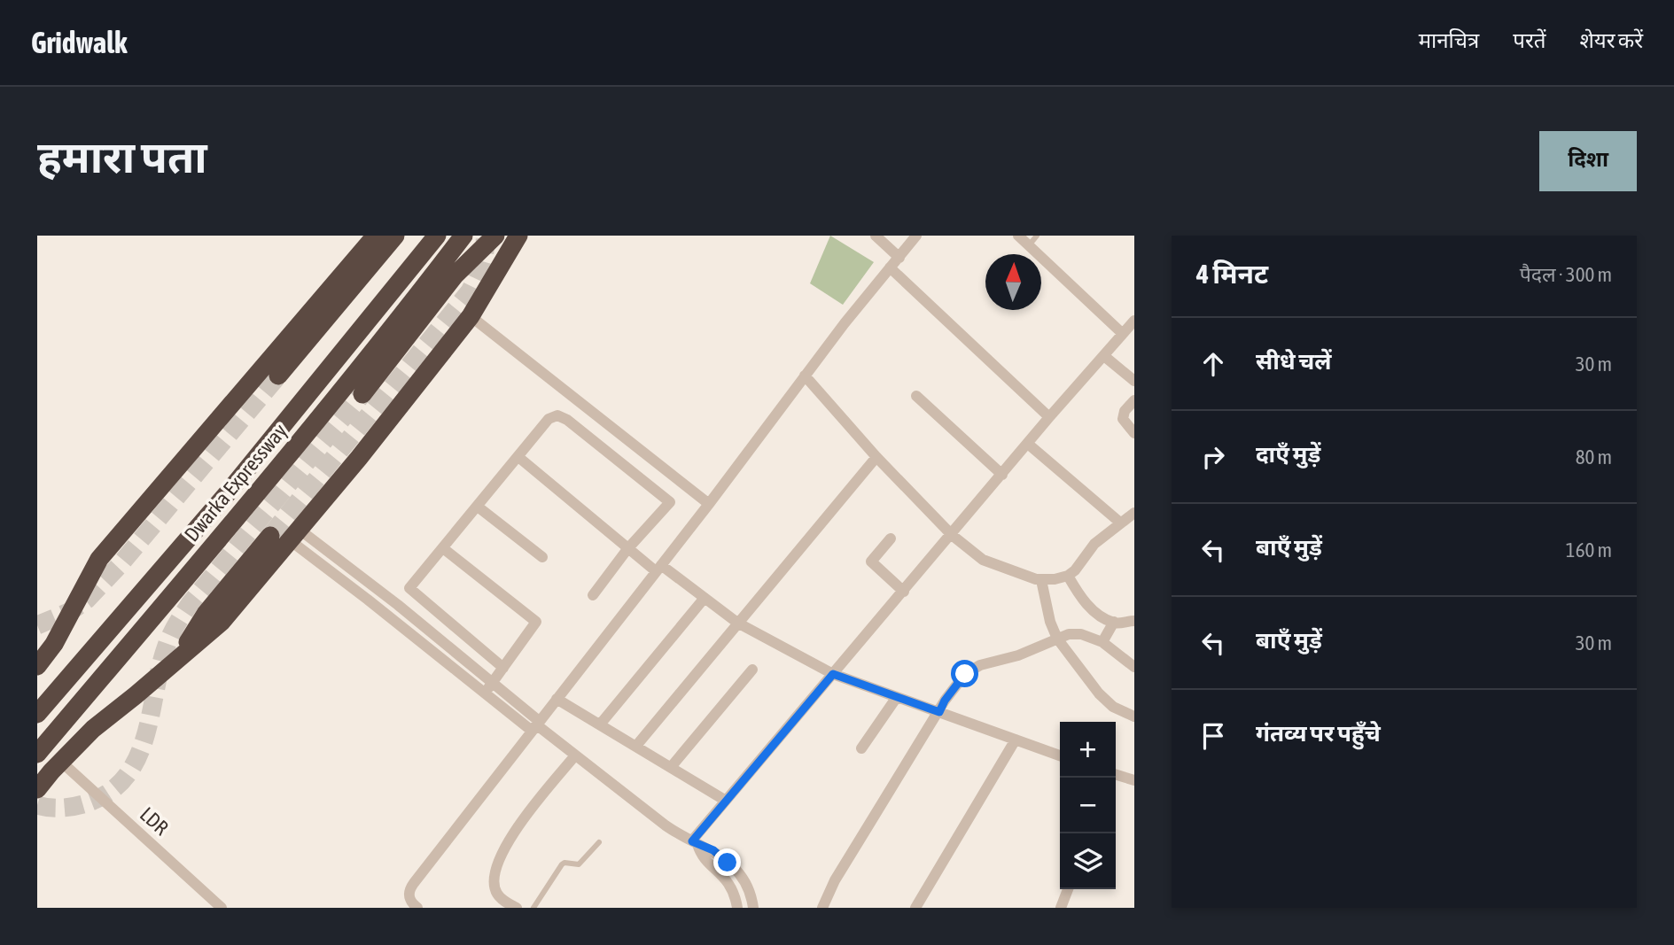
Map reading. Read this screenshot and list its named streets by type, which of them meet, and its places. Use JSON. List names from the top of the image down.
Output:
{
  "streets": {
    "highway": ["Dwarka Expressway"],
    "street": ["LDR"]
  },
  "north": "top",
  "page": {
    "header": "Gridwalk",
    "nav": ["मानचित्र", "परतें", "शेयर करें"],
    "buttons": "दिशा",
    "title": "हमारा पता",
    "heading": ["4 मिनट", "पैदल · 300 m"],
    "list": [
      ["सीधे चलें", "30 m"],
      ["दाएँ मुड़ें", "80 m"],
      ["बाएँ मुड़ें", "160 m"],
      ["बाएँ मुड़ें", "30 m"],
      "गंतव्य पर पहुँचे"
    ],
    "map_buttons": ["+", "−"]
  }
}
